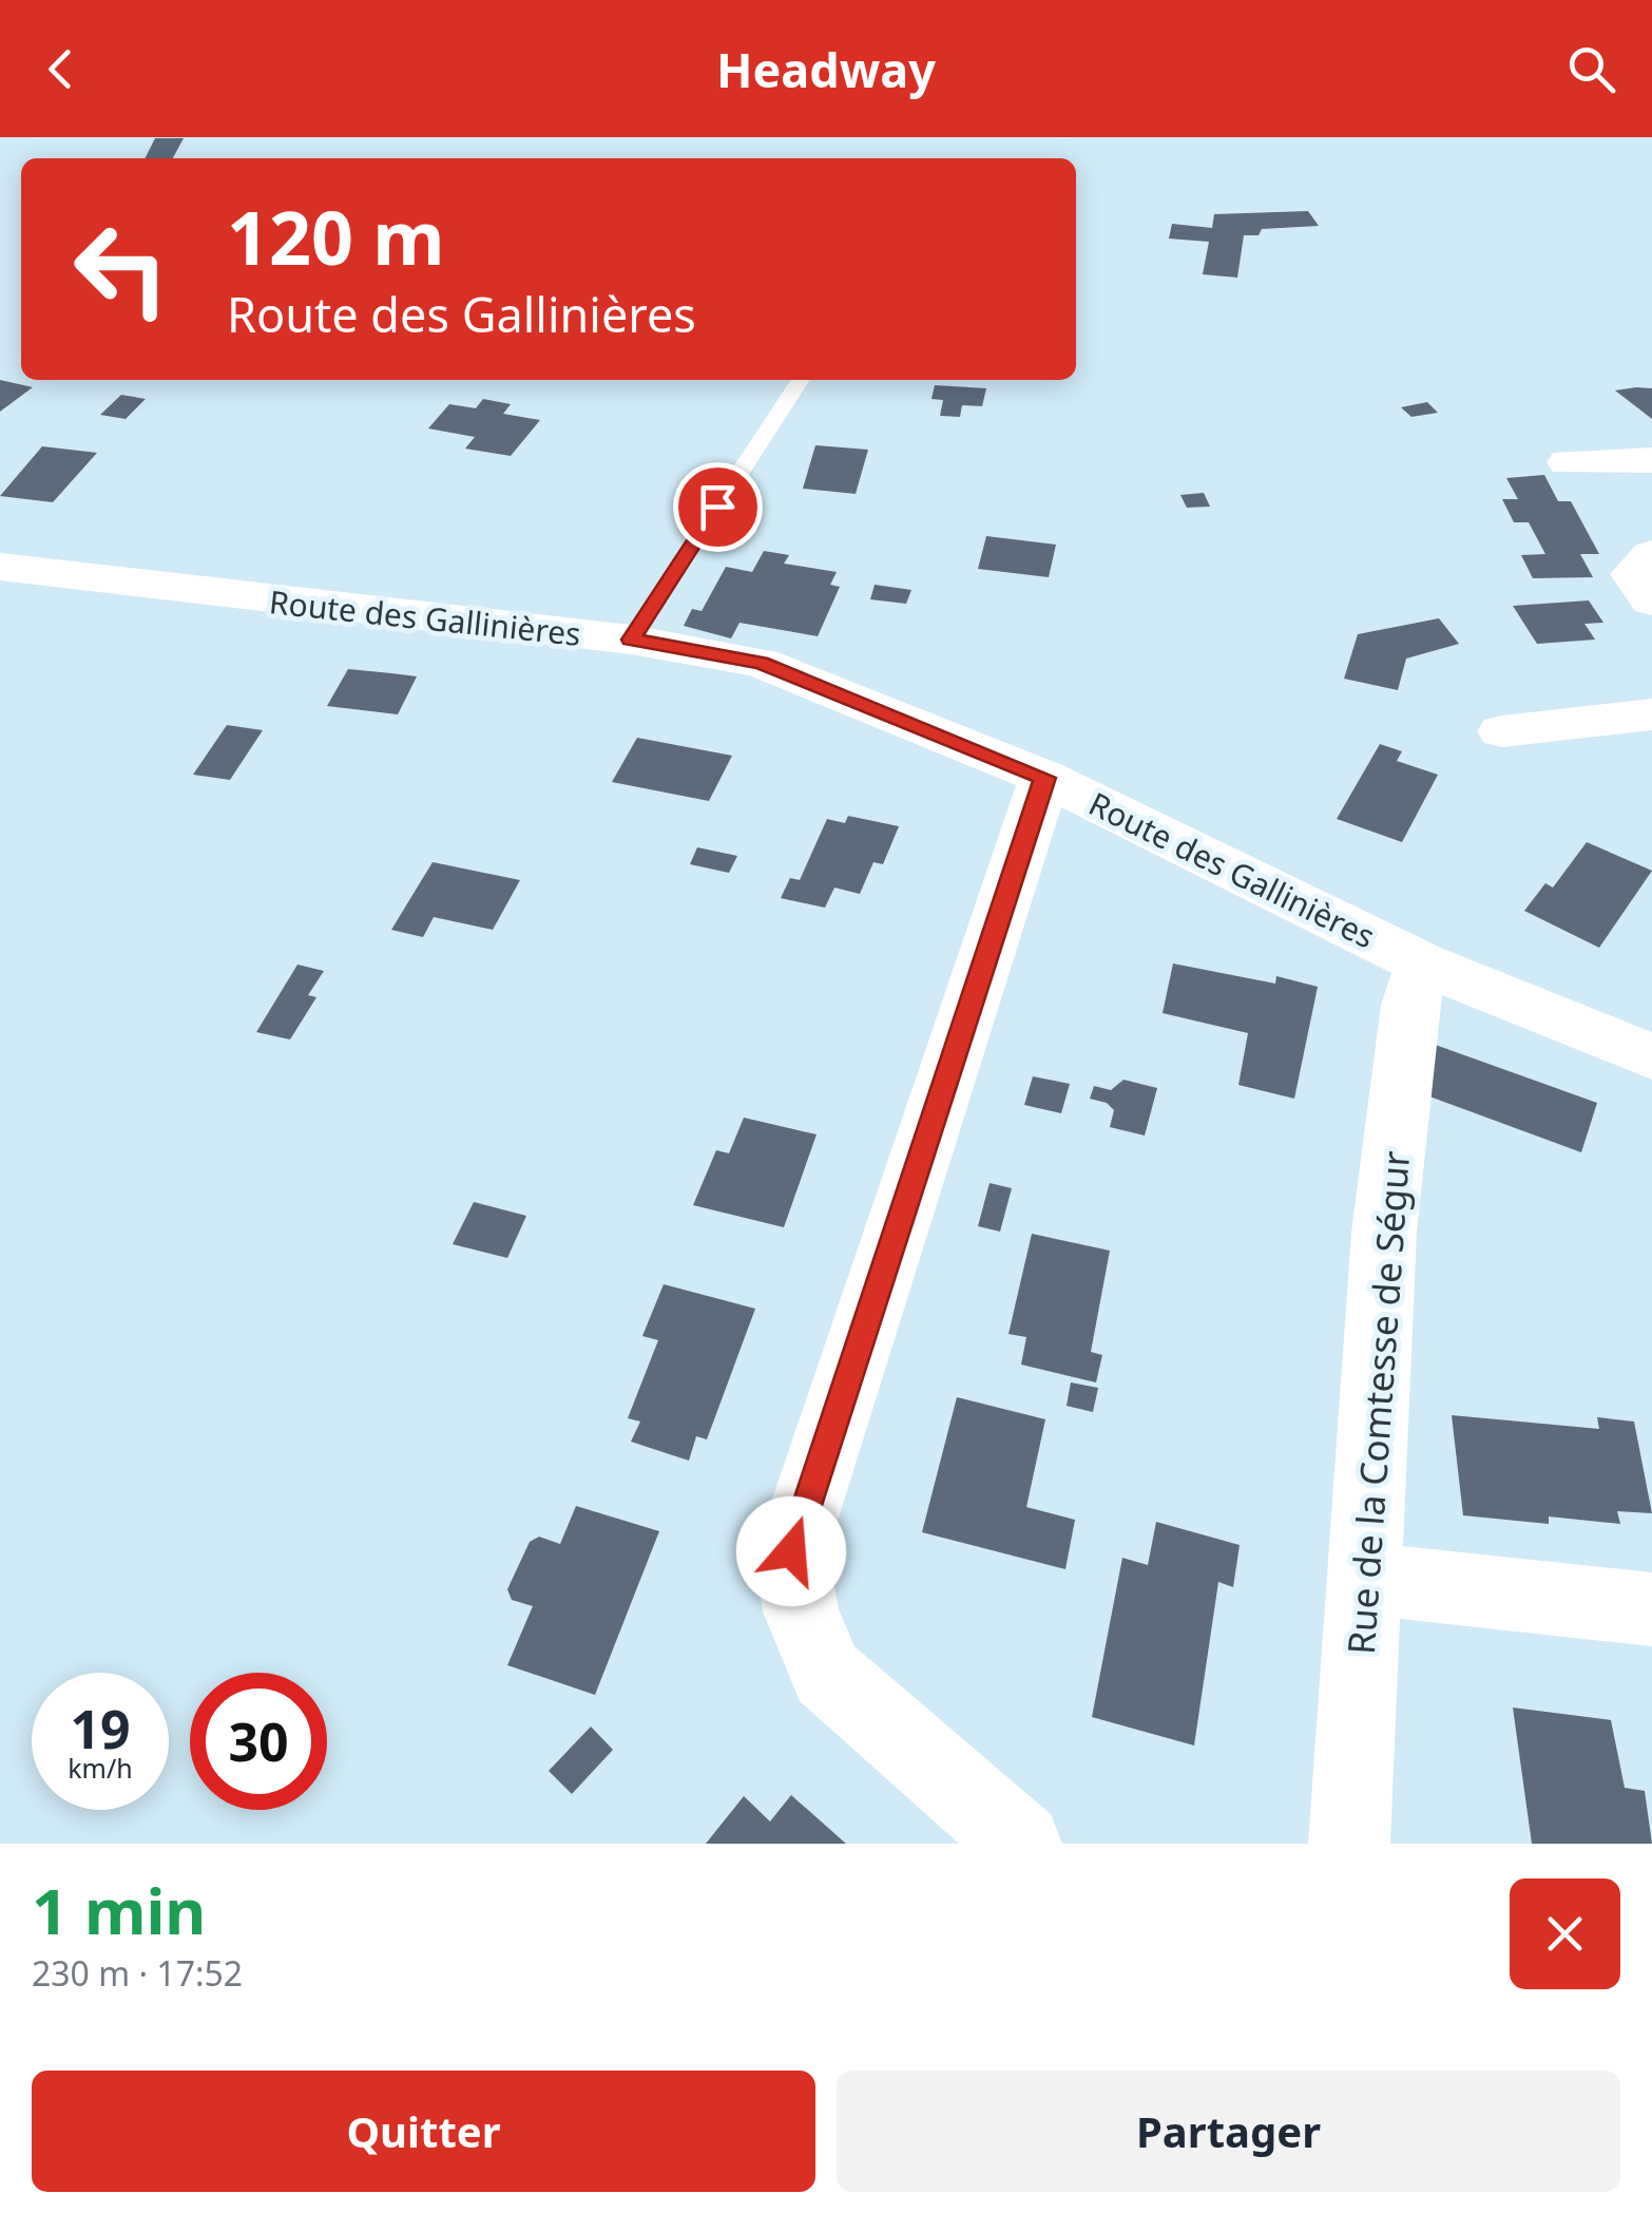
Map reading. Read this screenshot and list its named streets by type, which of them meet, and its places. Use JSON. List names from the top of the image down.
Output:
{
  "streets": {
    "street": ["Route des Gallinières", "Rue de la Comtesse de Ségur"]
  },
  "crossings": [
    ["Route des Gallinières", "Rue de la Comtesse de Ségur"]
  ],
  "page": {
    "header": "Headway",
    "turn": ["120 m", "Route des Gallinières"],
    "speed": "19 km/h",
    "limit": "30",
    "heading": ["1 min", "230 m · 17:52"],
    "buttons": ["Quitter", "Partager"]
  }
}
